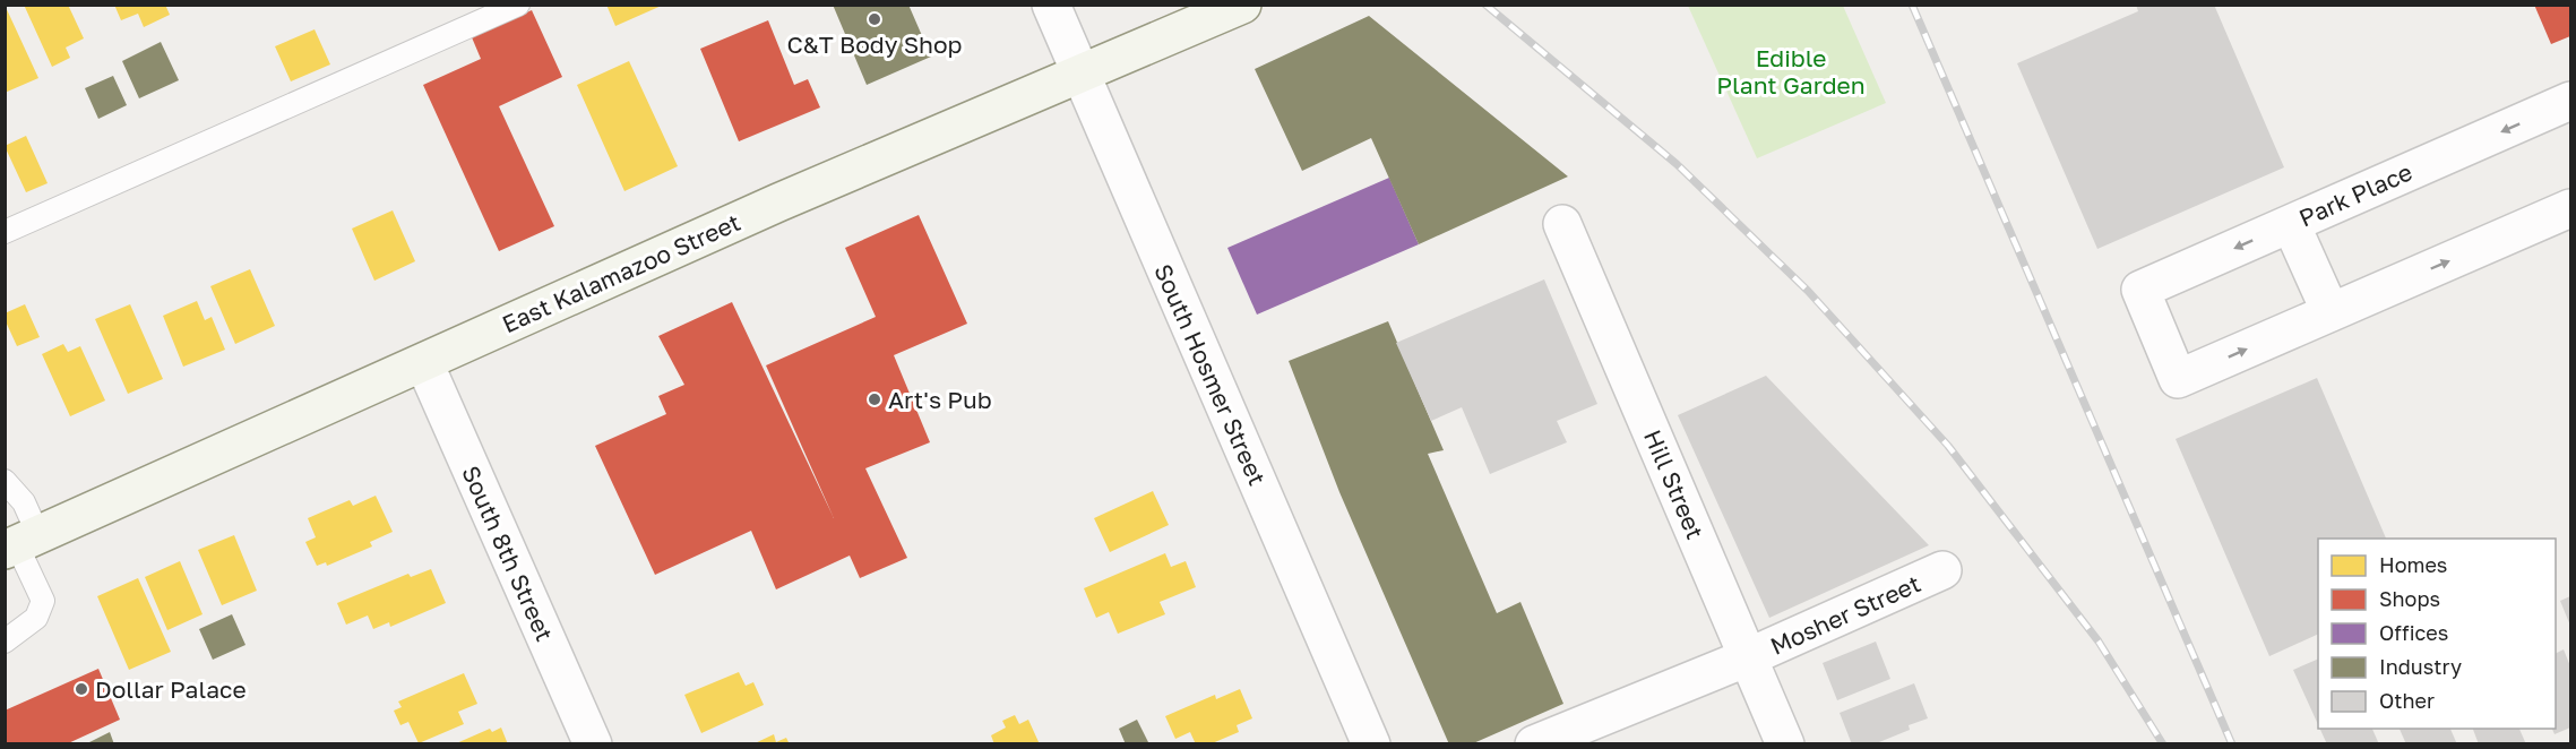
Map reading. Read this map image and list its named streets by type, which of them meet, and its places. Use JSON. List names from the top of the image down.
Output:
{
  "streets": {
    "street": [
      "Park Place",
      "East Kalamazoo Street",
      "South Hosmer Street",
      "Hill Street",
      "South 8th Street",
      "Mosher Street"
    ]
  },
  "crossings": [
    ["East Kalamazoo Street", "South Hosmer Street"],
    ["East Kalamazoo Street", "South 8th Street"],
    ["Hill Street", "Mosher Street"]
  ],
  "parks": ["Edible Plant Garden"],
  "places": ["C&T Body Shop", "Art's Pub", "Dollar Palace"],
  "legend": [
    "Homes",
    "Shops",
    "Offices",
    "Industry",
    "Other"
  ]
}
